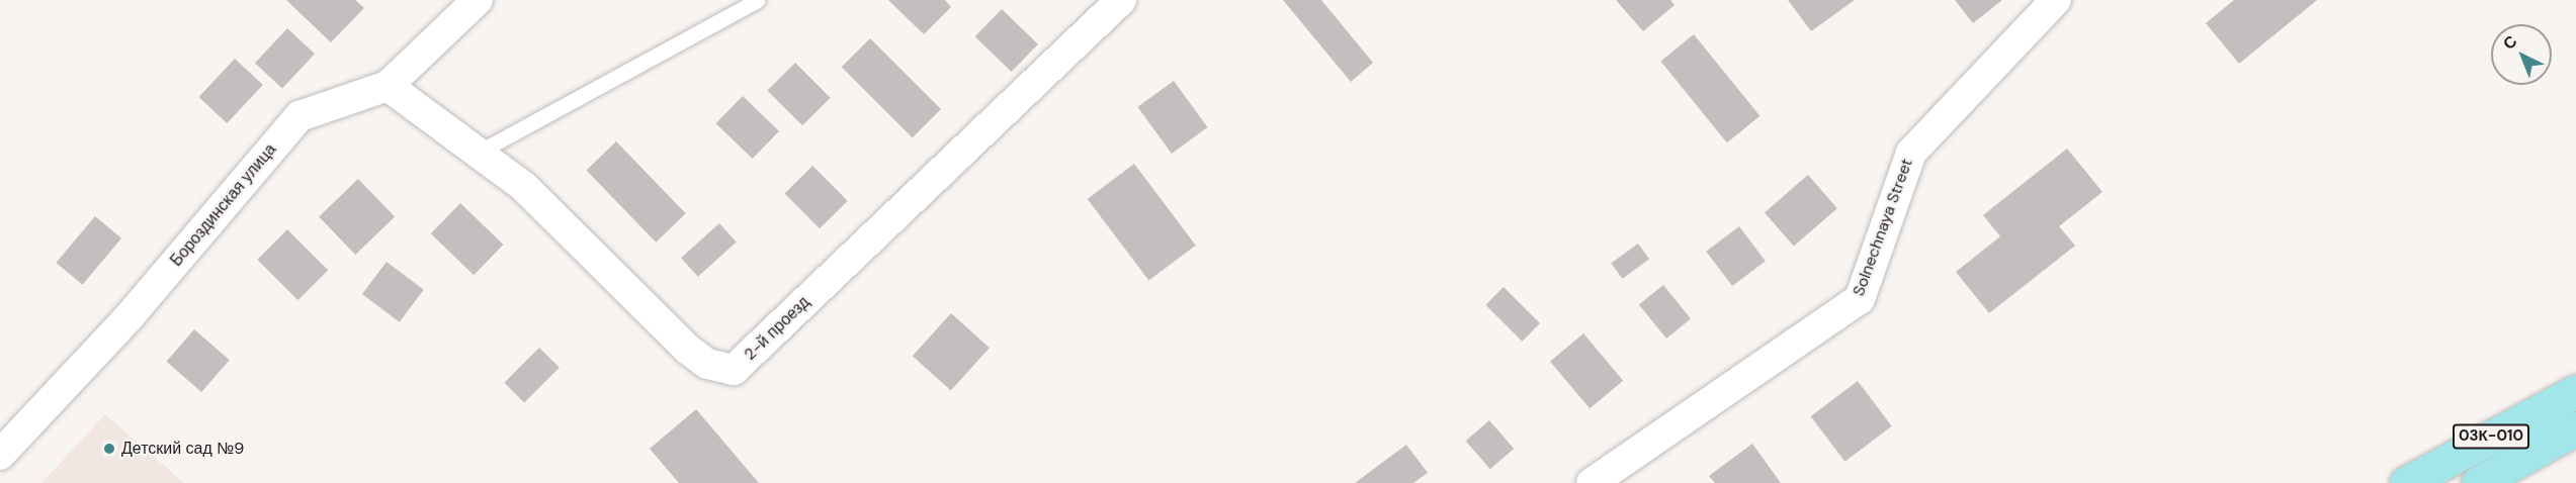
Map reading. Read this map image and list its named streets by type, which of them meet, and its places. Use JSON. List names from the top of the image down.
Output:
{
  "streets": {
    "main road": ["03К-010"],
    "street": ["Бороздинская улица", "Solnechnaya Street", "2-й проезд"]
  },
  "crossings": [
    ["Бороздинская улица", "2-й проезд"]
  ],
  "places": ["Детский сад №9"],
  "north": "top left"
}
